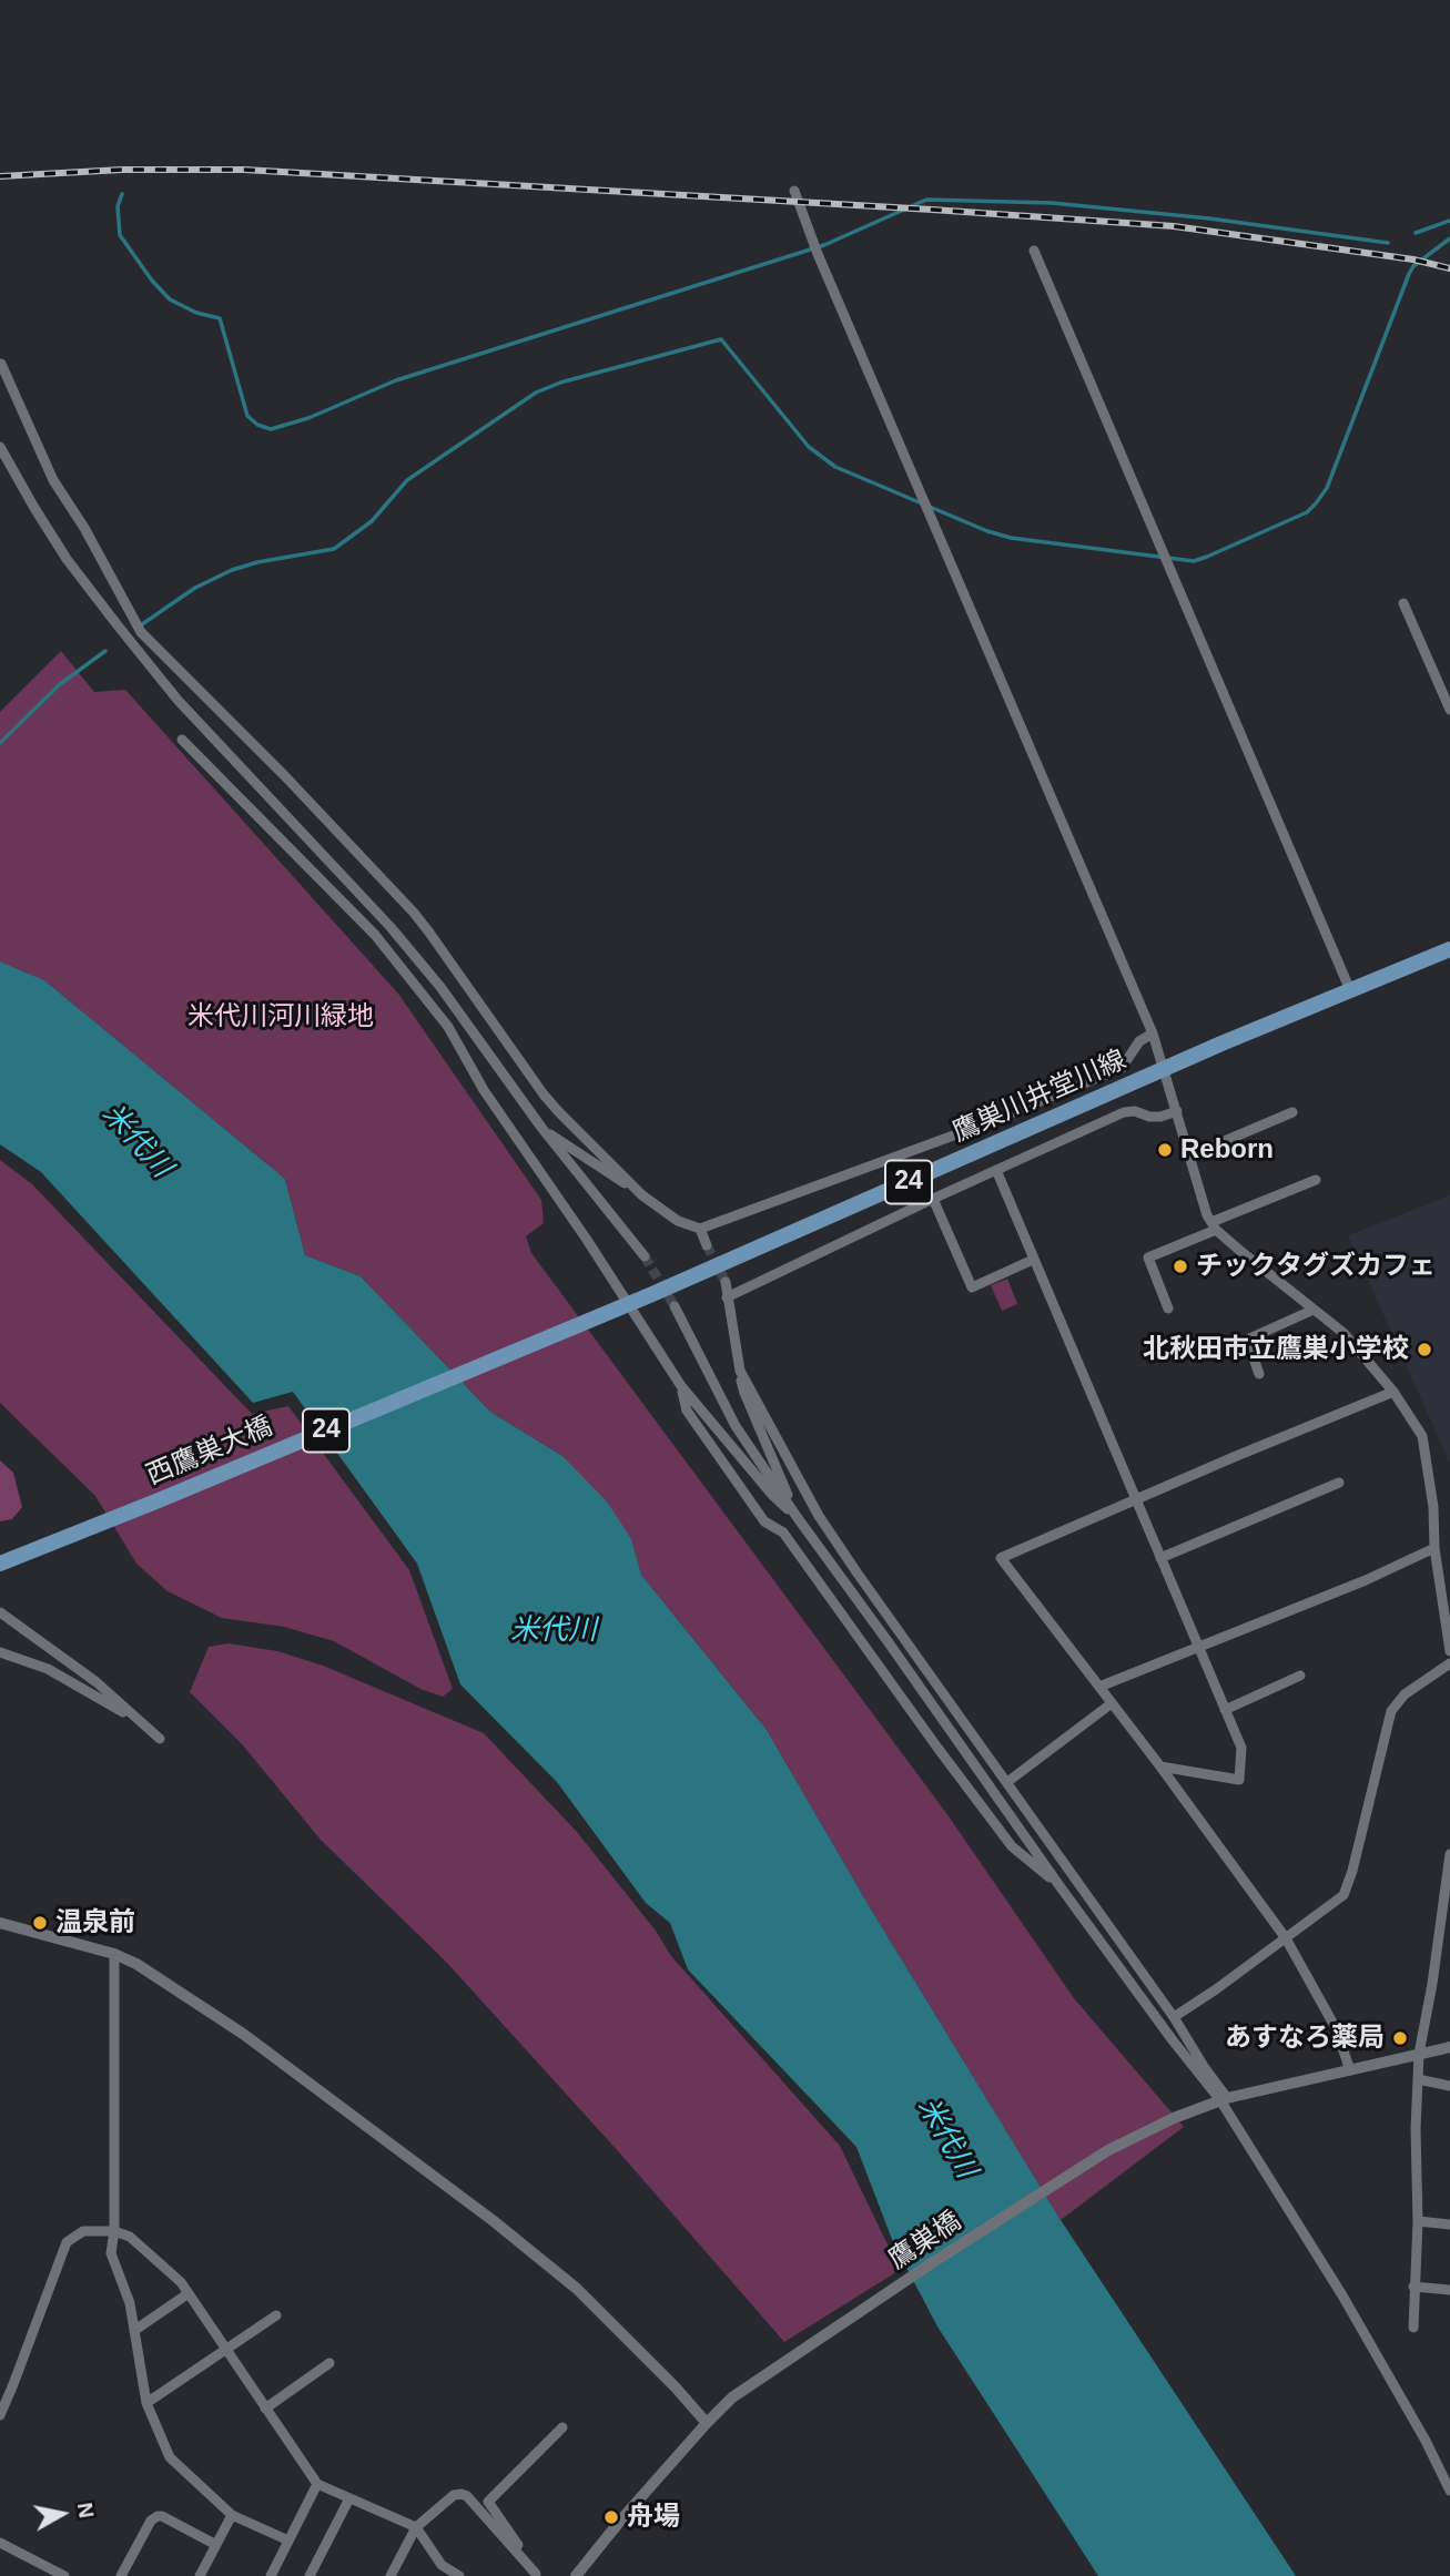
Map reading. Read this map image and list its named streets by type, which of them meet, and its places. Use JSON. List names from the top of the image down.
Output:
{
  "streets": {
    "main road": ["鷹巣川井堂川線", "24", "西鷹巣大橋"],
    "street": ["鷹巣橋"]
  },
  "crossings": [
    ["鷹巣川井堂川線", "西鷹巣大橋"]
  ],
  "water": ["米代川"],
  "parks": ["米代川河川緑地"],
  "places": [
    "Reborn",
    "チックタグズカフェ",
    "北秋田市立鷹巣小学校",
    "温泉前",
    "あすなろ薬局",
    "舟場"
  ],
  "north": "right"
}
